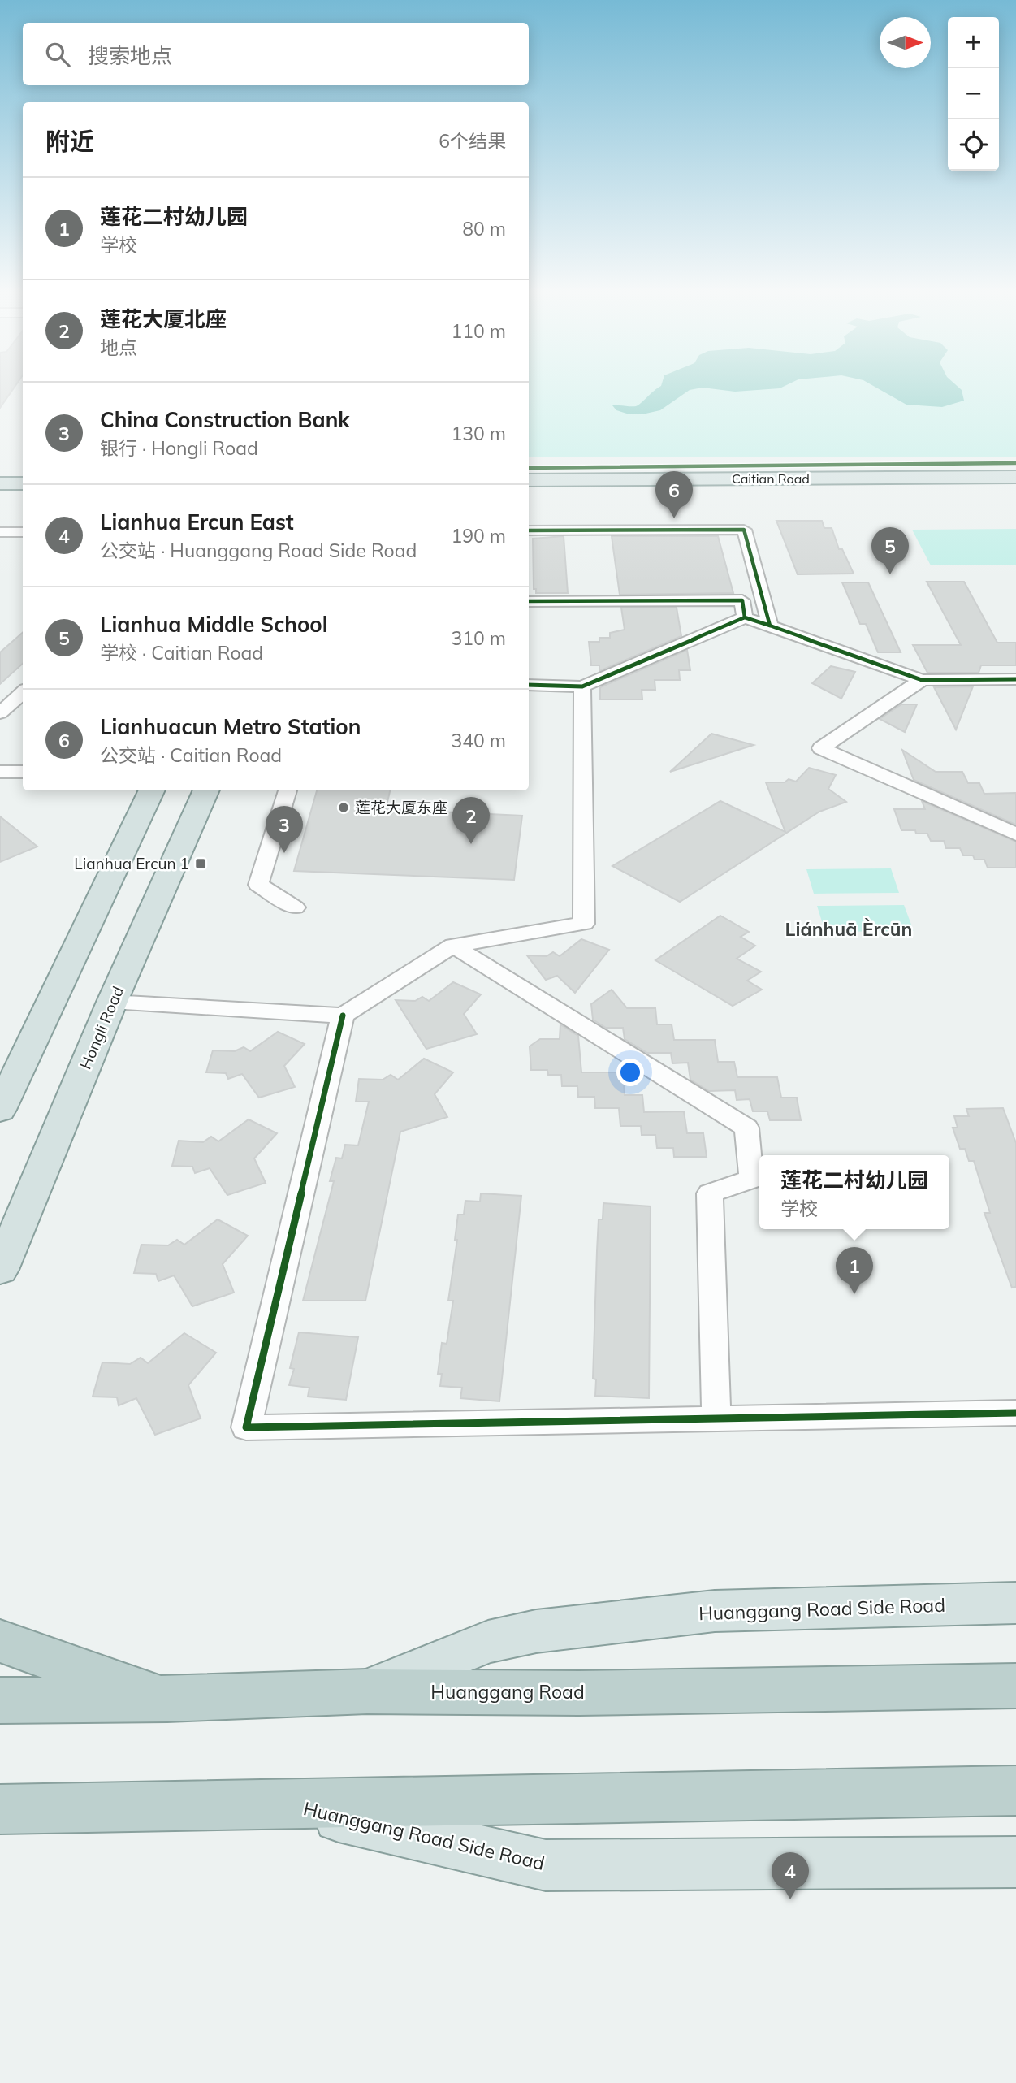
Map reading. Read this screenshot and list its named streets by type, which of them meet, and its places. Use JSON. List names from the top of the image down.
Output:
{
  "streets": {
    "highway": ["Huanggang Road"],
    "main road": ["Caitian Road", "Hongli Road", "Huanggang Road Side Road"]
  },
  "crossings": [
    ["Huanggang Road Side Road", "Huanggang Road"]
  ],
  "districts": ["Liánhuā Èrcūn"],
  "places": {
    "other": ["莲花大厦东座"],
    "transit": ["Lianhua Ercun 1"]
  },
  "north": "right",
  "page": {
    "map_buttons": ["+", "−"],
    "search": "搜索地点",
    "heading": ["附近", "6个结果"],
    "list": [
      {
        "mark": "1",
        "name": "莲花二村幼儿园",
        "note": "学校",
        "value": "80 m"
      },
      {
        "mark": "2",
        "name": "莲花大厦北座",
        "note": "地点",
        "value": "110 m"
      },
      {
        "mark": "3",
        "name": "China Construction Bank",
        "note": "银行 · Hongli Road",
        "value": "130 m"
      },
      {
        "mark": "4",
        "name": "Lianhua Ercun East",
        "note": "公交站 · Huanggang Road Side Road",
        "value": "190 m"
      },
      {
        "mark": "5",
        "name": "Lianhua Middle School",
        "note": "学校 · Caitian Road",
        "value": "310 m"
      },
      {
        "mark": "6",
        "name": "Lianhuacun Metro Station",
        "note": "公交站 · Caitian Road",
        "value": "340 m"
      }
    ],
    "pins": [
      "6",
      "5",
      "2",
      "3",
      "1",
      "4"
    ],
    "popup": ["莲花二村幼儿园", "学校"]
  }
}
